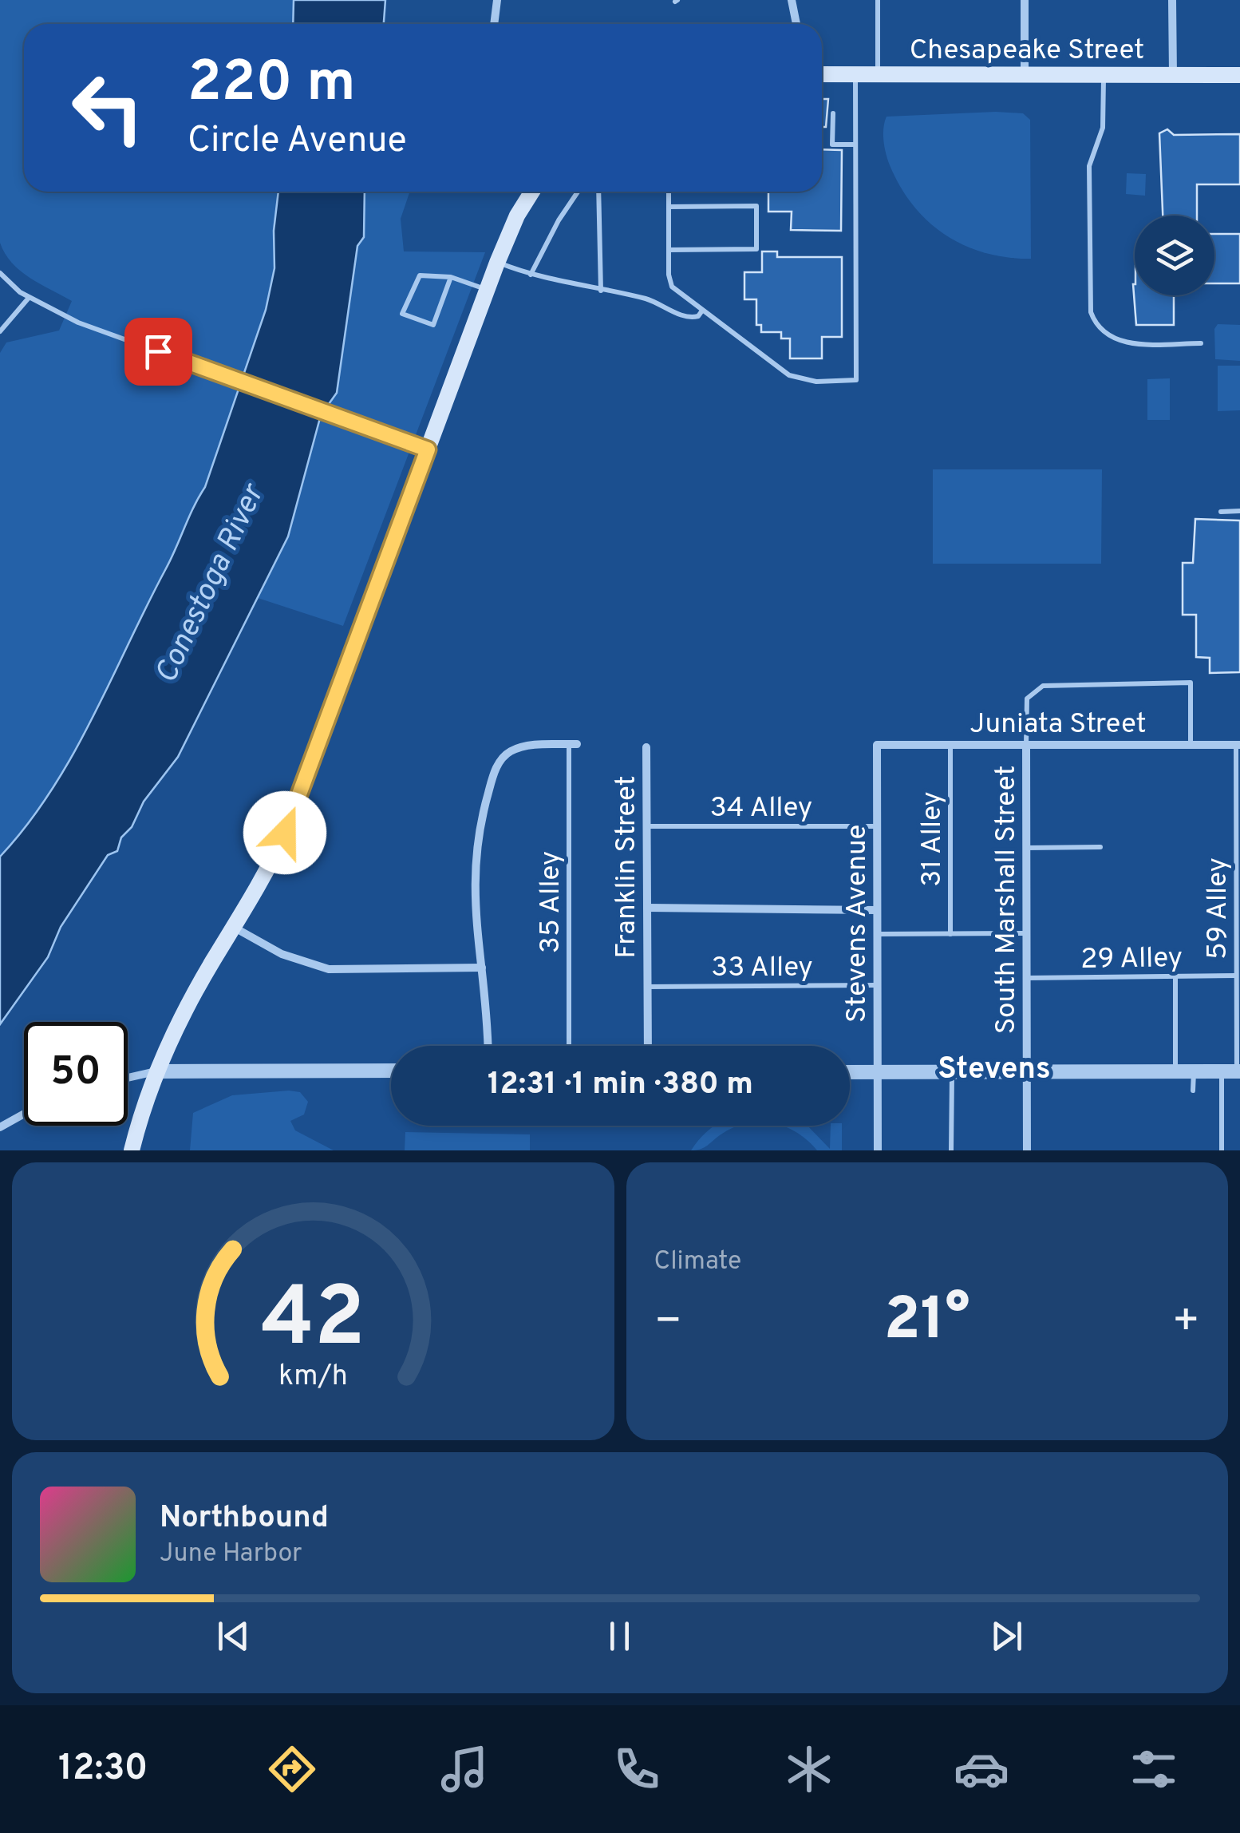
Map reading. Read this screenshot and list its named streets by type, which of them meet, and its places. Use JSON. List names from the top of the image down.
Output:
{
  "streets": {
    "main road": ["Chesapeake Street"],
    "street": [
      "Juniata Street",
      "Franklin Street",
      "South Marshall Street",
      "Stevens Avenue"
    ],
    "lane": [
      "34 Alley",
      "31 Alley",
      "35 Alley",
      "59 Alley",
      "29 Alley",
      "33 Alley"
    ]
  },
  "crossings": [
    ["Juniata Street", "31 Alley"],
    ["Juniata Street", "South Marshall Street"],
    ["Juniata Street", "59 Alley"],
    ["Juniata Street", "Stevens Avenue"],
    ["34 Alley", "Franklin Street"],
    ["34 Alley", "Stevens Avenue"],
    ["Franklin Street", "33 Alley"],
    ["South Marshall Street", "29 Alley"],
    ["59 Alley", "29 Alley"],
    ["Stevens Avenue", "33 Alley"]
  ],
  "districts": ["Stevens"],
  "water": ["Conestoga River"],
  "page": {
    "turn": ["220 m", "Circle Avenue"],
    "limit": "50",
    "trip": "12:31 · 1 min · 380 m",
    "tile": "Climate",
    "heat": ["−", "21°", "+"],
    "song": ["Northbound", "June Harbor"],
    "tabs": "12:30",
    "gauge": ["42", "km/h"]
  }
}
